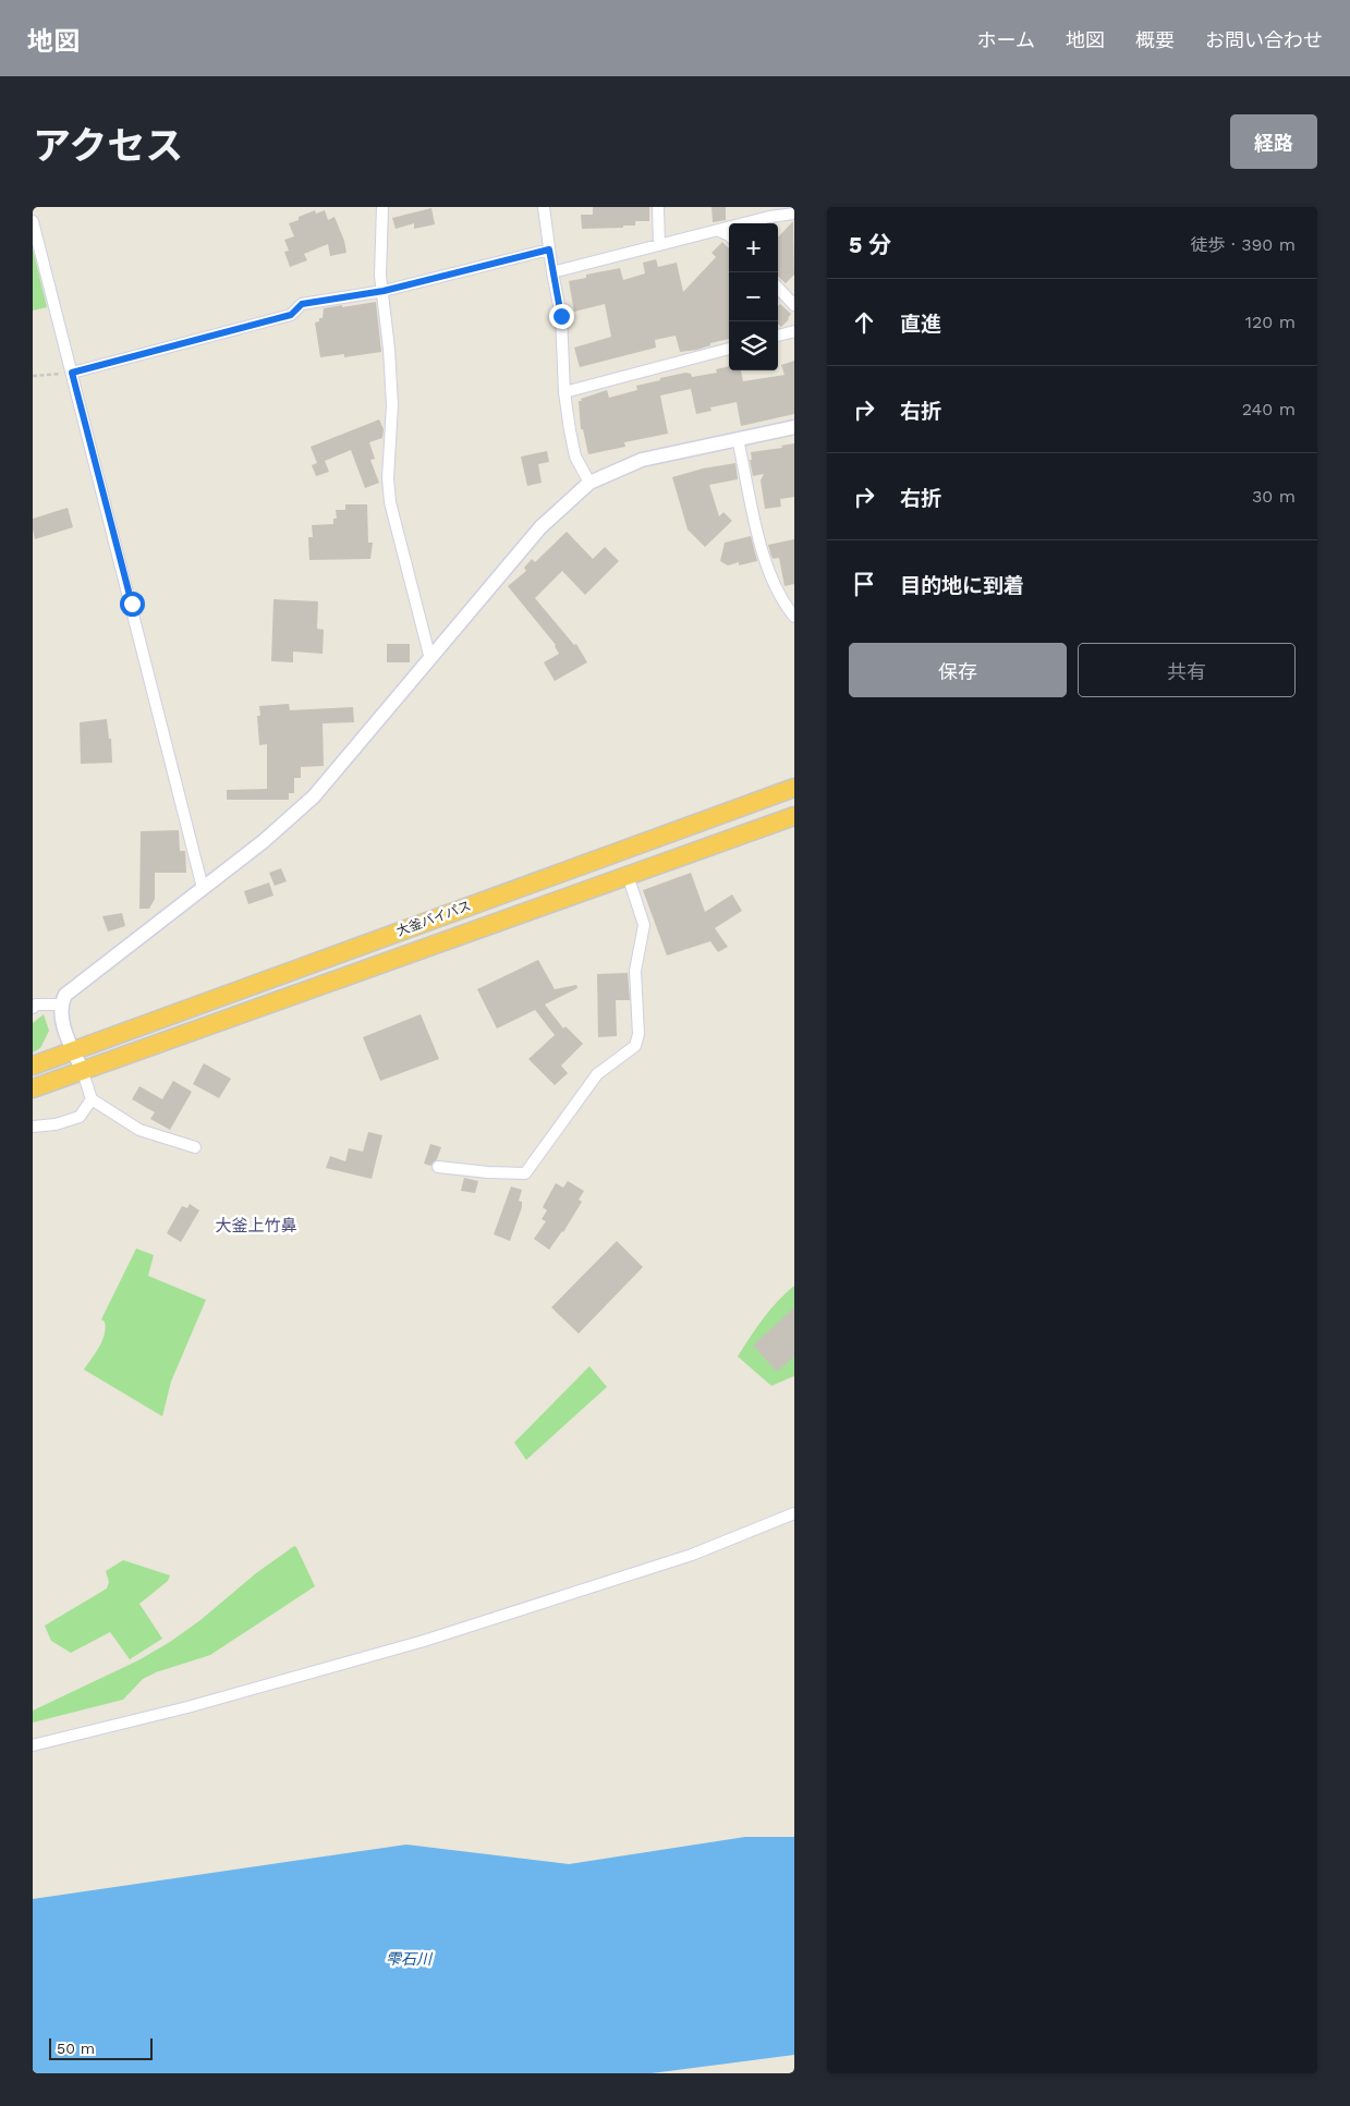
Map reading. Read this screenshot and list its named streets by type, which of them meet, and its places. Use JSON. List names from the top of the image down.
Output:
{
  "streets": {
    "highway": ["大釜バイパス"]
  },
  "districts": ["大釜上竹鼻"],
  "water": ["雫石川"],
  "scale_bar": "50 m",
  "page": {
    "header": "地図",
    "nav": [
      "ホーム",
      "地図",
      "概要",
      "お問い合わせ"
    ],
    "title": "アクセス",
    "buttons": [
      "経路",
      ["保存", "共有"]
    ],
    "heading": ["5 分", "徒歩 · 390 m"],
    "map_buttons": ["+", "−"],
    "list": [
      ["直進", "120 m"],
      ["右折", "240 m"],
      ["右折", "30 m"],
      "目的地に到着"
    ],
    "scale": "50 m"
  }
}
